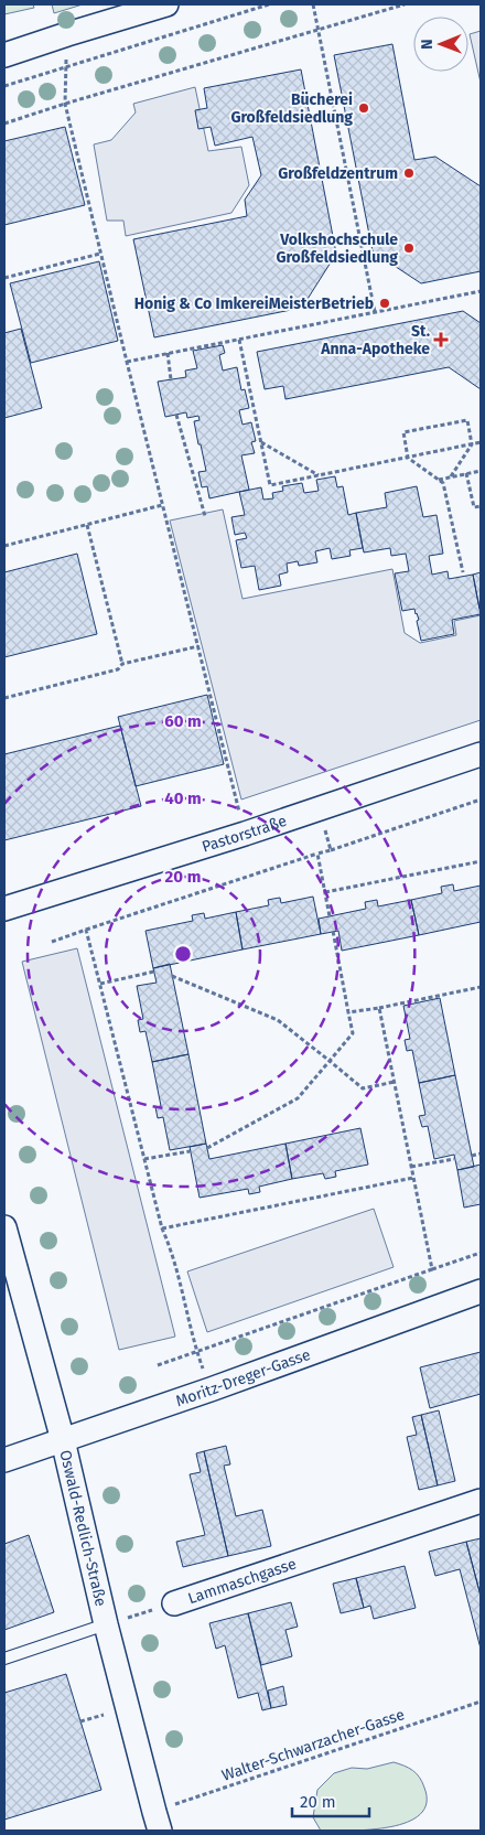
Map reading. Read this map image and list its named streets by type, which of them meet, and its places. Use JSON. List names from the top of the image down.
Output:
{
  "streets": {
    "street": [
      "Pastorstraße",
      "Moritz-Dreger-Gasse",
      "Oswald-Redlich-Straße",
      "Lammaschgasse"
    ],
    "path": ["Walter-Schwarzacher-Gasse"]
  },
  "crossings": [
    ["Moritz-Dreger-Gasse", "Oswald-Redlich-Straße"],
    ["Oswald-Redlich-Straße", "Lammaschgasse"],
    ["Oswald-Redlich-Straße", "Walter-Schwarzacher-Gasse"]
  ],
  "places": {
    "other": [
      "Bücherei Großfeldsiedlung",
      "Großfeldzentrum",
      "Volkshochschule Großfeldsiedlung",
      "Honig & Co ImkereiMeisterBetrieb"
    ],
    "health": ["St. Anna-Apotheke"]
  },
  "scale_bar": "20 m",
  "north": "left",
  "rings": ["60 m", "40 m", "20 m"]
}
